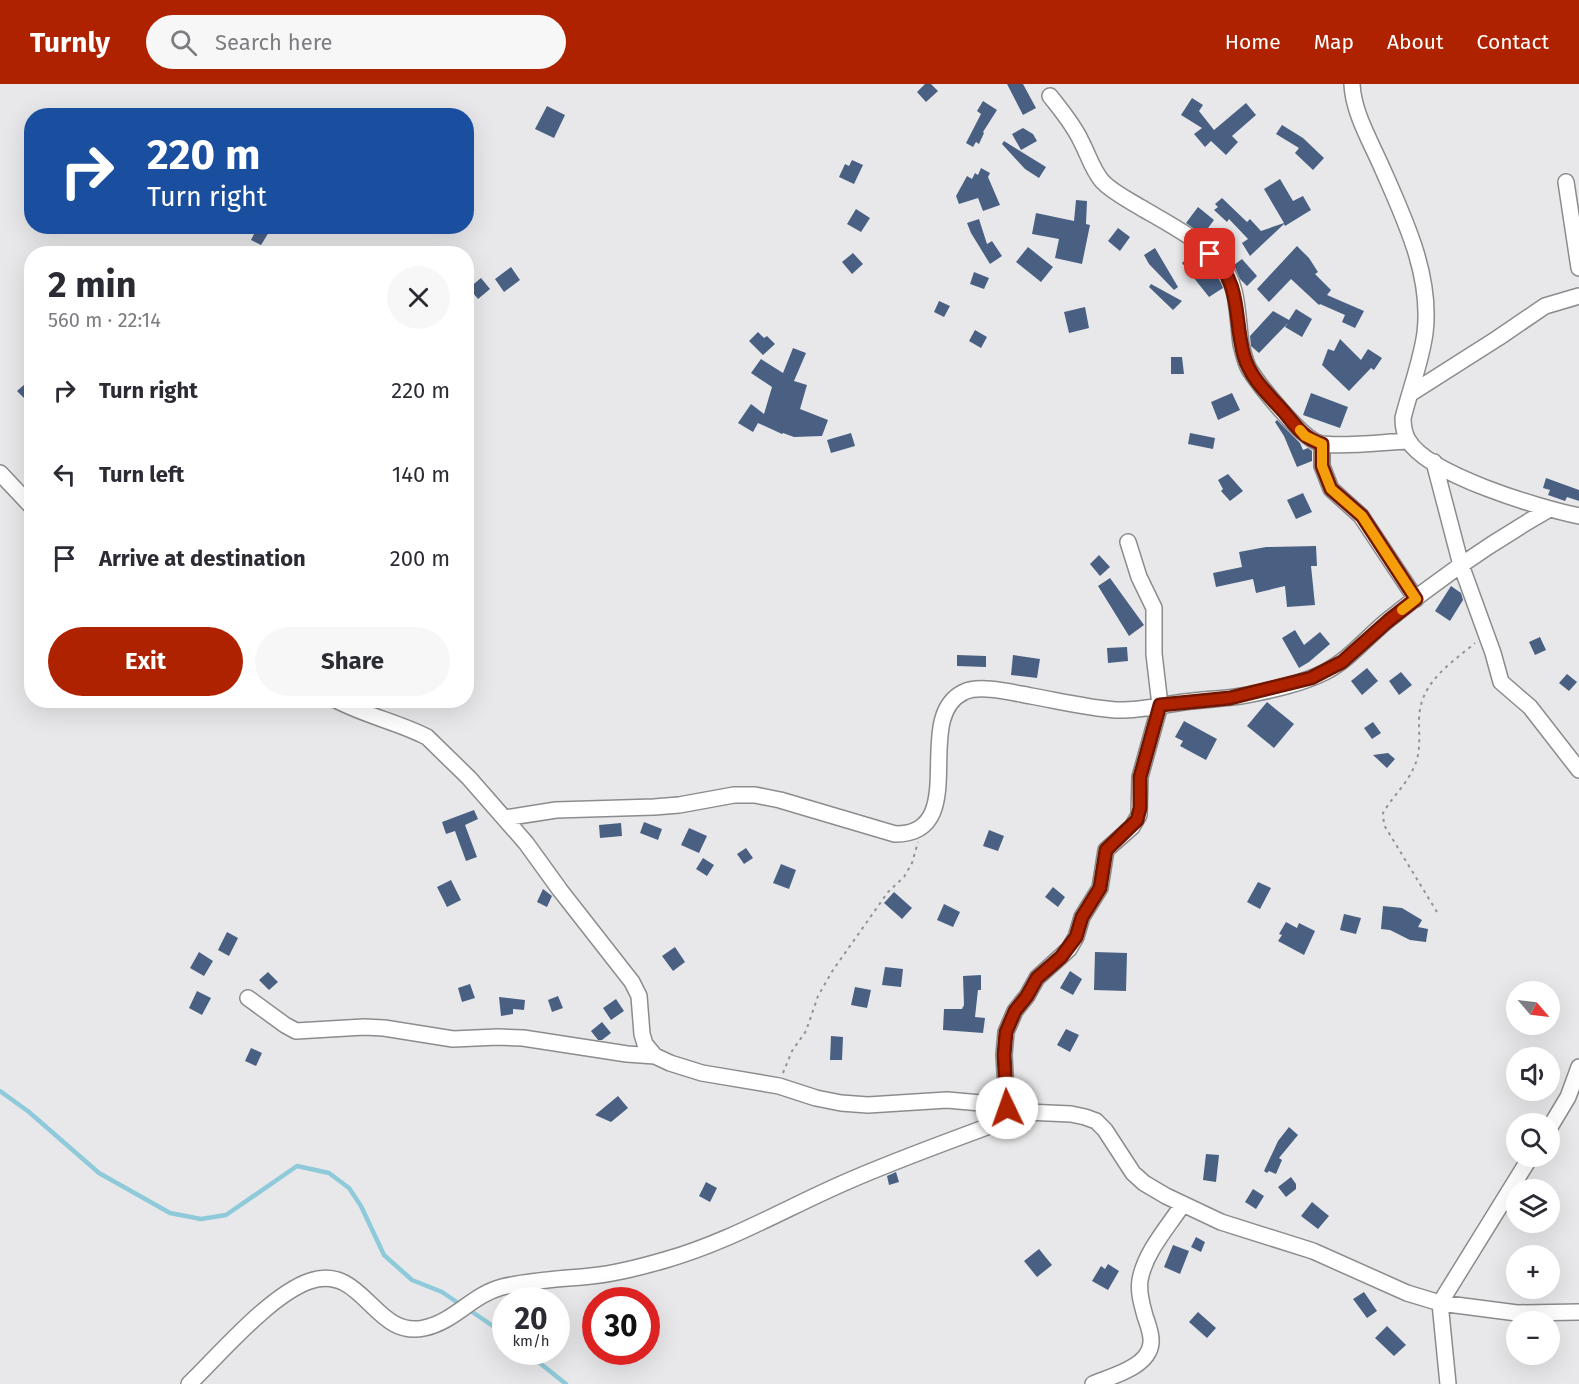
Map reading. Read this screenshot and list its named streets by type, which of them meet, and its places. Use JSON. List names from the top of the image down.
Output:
{
  "north": "bottom right",
  "page": {
    "header": "Turnly",
    "search": "Search here",
    "nav": [
      "Home",
      "Map",
      "About",
      "Contact"
    ],
    "turn": ["220 m", "Turn right"],
    "heading": ["2 min", "560 m · 22:14"],
    "list": [
      {
        "name": "Turn right",
        "value": "220 m"
      },
      {
        "name": "Turn left",
        "value": "140 m"
      },
      {
        "name": "Arrive at destination",
        "value": "200 m"
      }
    ],
    "buttons": ["Exit", "Share"],
    "map_buttons": ["+", "−"],
    "speed": "20 km/h",
    "limit": "30"
  }
}
